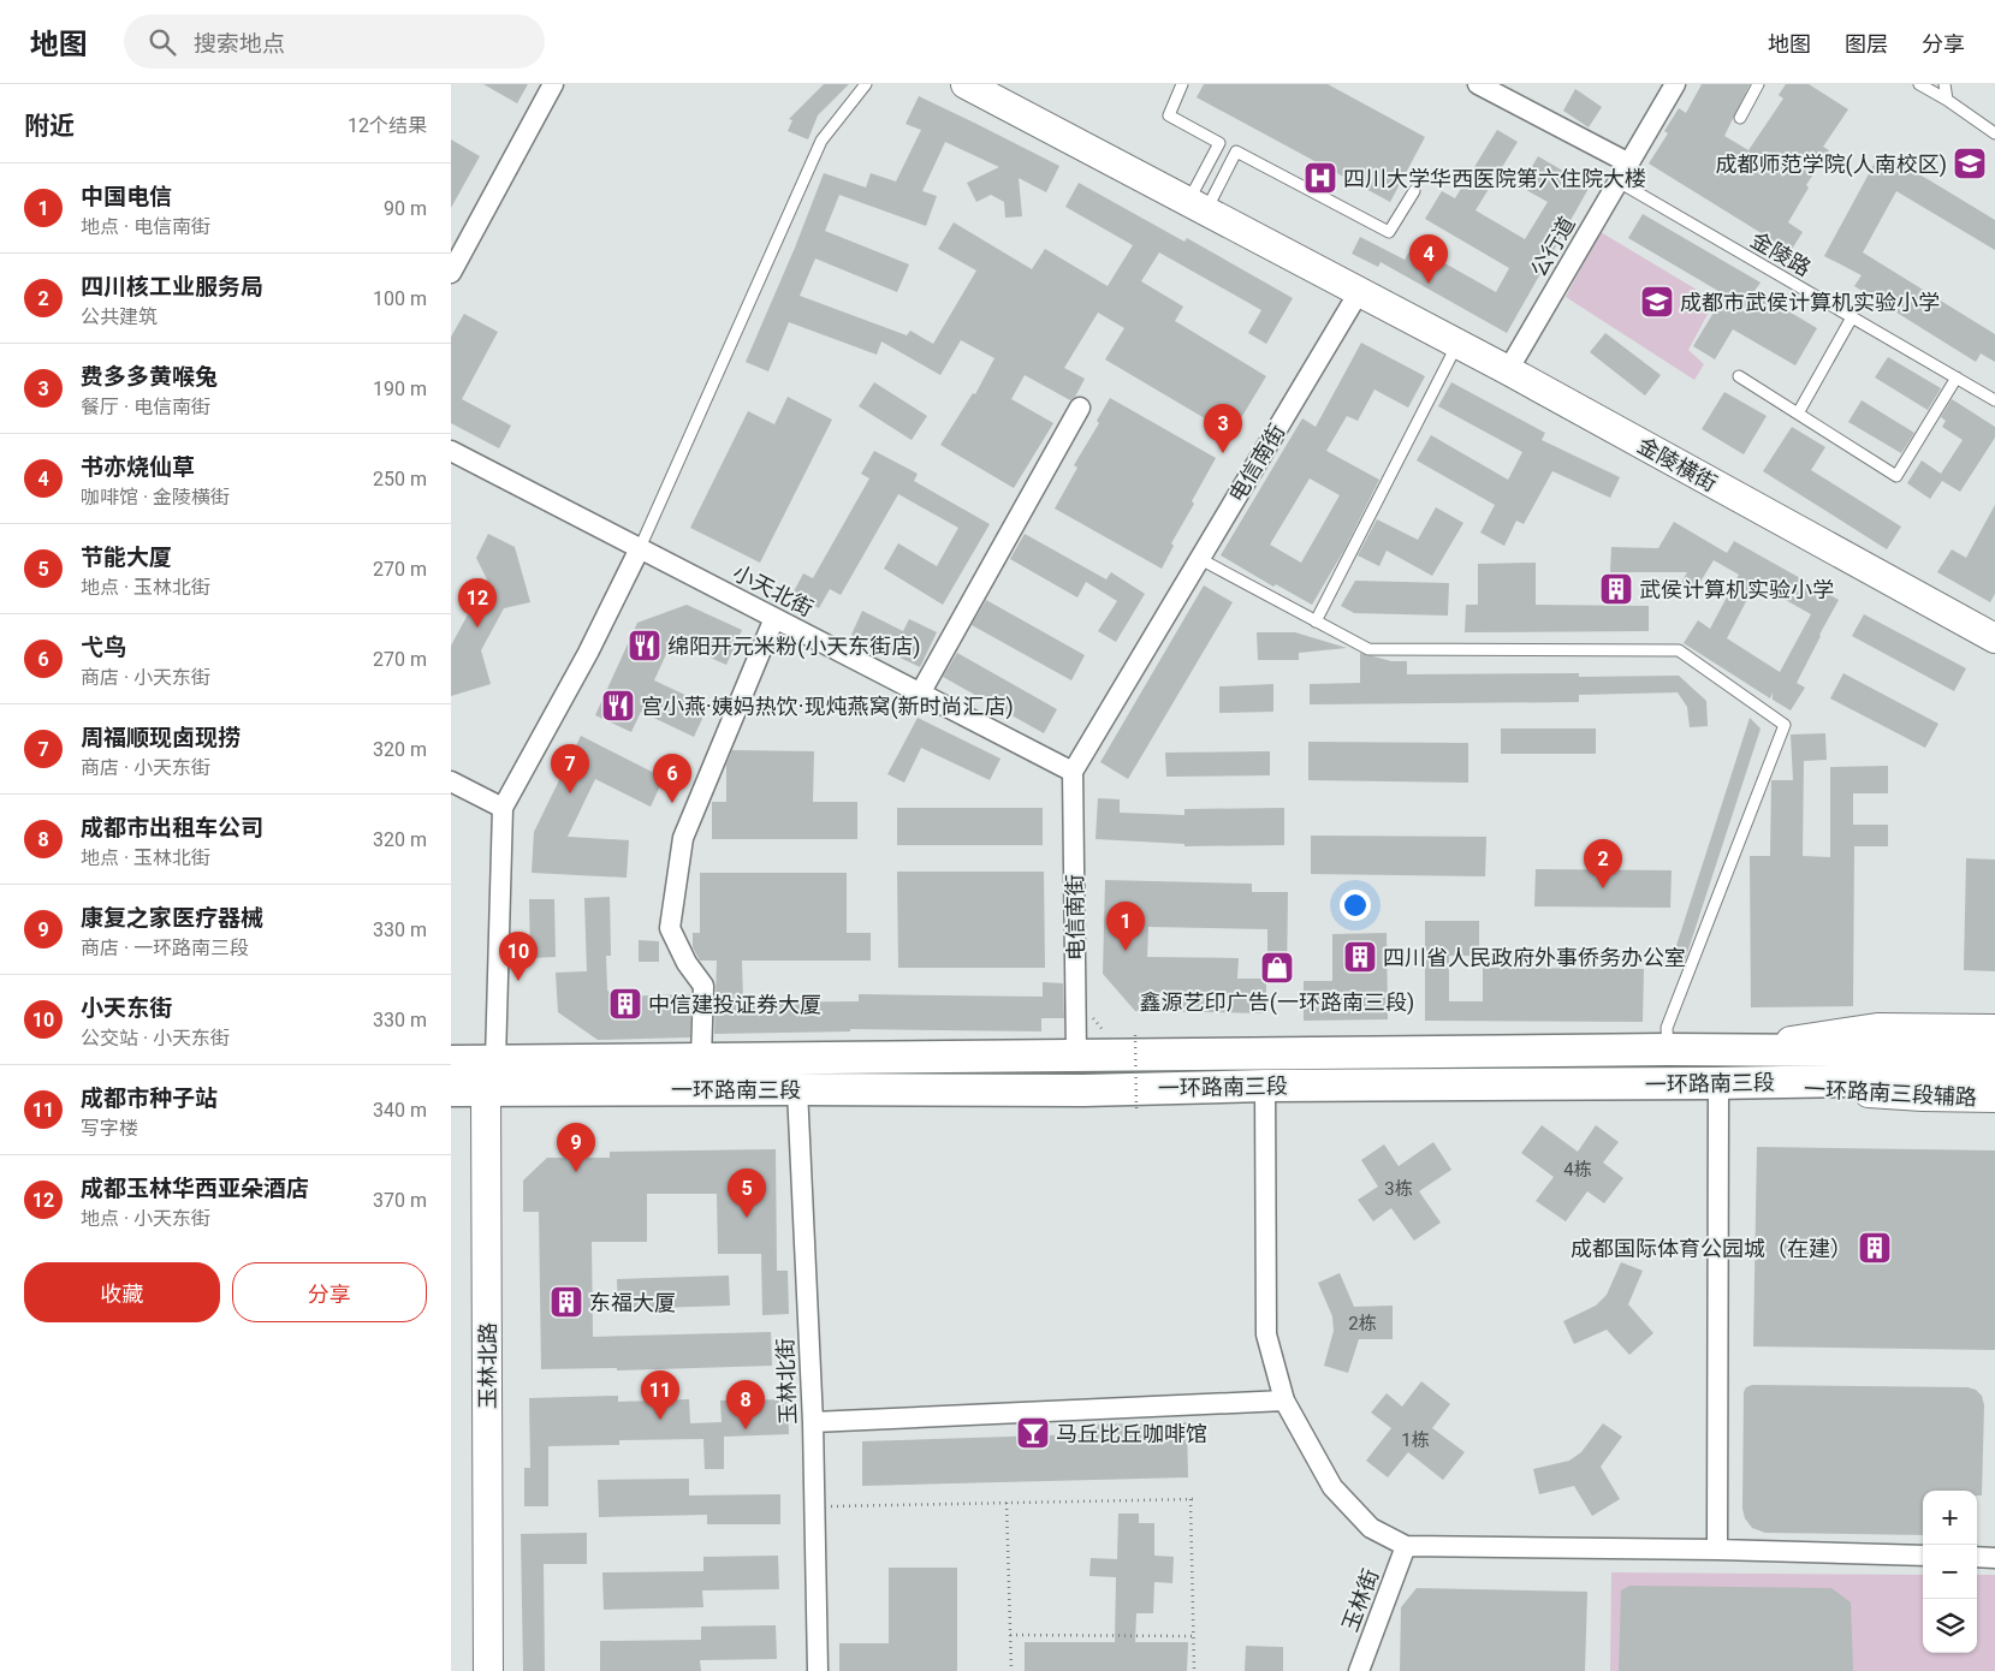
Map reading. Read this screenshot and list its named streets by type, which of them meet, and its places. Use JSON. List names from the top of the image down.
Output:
{
  "streets": {
    "main road": ["一环路南三段"],
    "street": [
      "公行道",
      "电信南街",
      "金陵横街",
      "小天北街",
      "一环路南三段辅路",
      "玉林北路",
      "玉林北街",
      "玉林街"
    ],
    "lane": ["金陵路"]
  },
  "crossings": [
    ["公行道", "金陵路"],
    ["公行道", "金陵横街"],
    ["电信南街", "金陵横街"],
    ["电信南街", "小天北街"],
    ["电信南街", "一环路南三段"],
    ["一环路南三段", "一环路南三段辅路"],
    ["一环路南三段", "玉林北路"],
    ["一环路南三段", "玉林北街"]
  ],
  "places": {
    "school or university": ["成都师范学院(人南校区)", "成都市武侯计算机实验小学"],
    "hospital": ["四川大学华西医院第六住院大楼"],
    "building": [
      "武侯计算机实验小学",
      "四川省人民政府外事侨务办公室",
      "中信建投证券大厦",
      "成都国际体育公园城（在建）",
      "东福大厦"
    ],
    "restaurant": ["绵阳开元米粉(小天东街店)", "宫小燕·姨妈热饮·现炖燕窝(新时尚汇店)"],
    "shop": ["鑫源艺印广告(一环路南三段)"],
    "bar": ["马丘比丘咖啡馆"]
  },
  "house_numbers": [
    "4栋",
    "3栋",
    "2栋",
    "1栋"
  ],
  "page": {
    "header": "地图",
    "search": "搜索地点",
    "nav": ["地图", "图层", "分享"],
    "heading": ["附近", "12个结果"],
    "list": [
      {
        "mark": "1",
        "name": "中国电信",
        "note": "地点 · 电信南街",
        "value": "90 m"
      },
      {
        "mark": "2",
        "name": "四川核工业服务局",
        "note": "公共建筑",
        "value": "100 m"
      },
      {
        "mark": "3",
        "name": "费多多黄喉兔",
        "note": "餐厅 · 电信南街",
        "value": "190 m"
      },
      {
        "mark": "4",
        "name": "书亦烧仙草",
        "note": "咖啡馆 · 金陵横街",
        "value": "250 m"
      },
      {
        "mark": "5",
        "name": "节能大厦",
        "note": "地点 · 玉林北街",
        "value": "270 m"
      },
      {
        "mark": "6",
        "name": "弋鸟",
        "note": "商店 · 小天东街",
        "value": "270 m"
      },
      {
        "mark": "7",
        "name": "周福顺现卤现捞",
        "note": "商店 · 小天东街",
        "value": "320 m"
      },
      {
        "mark": "8",
        "name": "成都市出租车公司",
        "note": "地点 · 玉林北街",
        "value": "320 m"
      },
      {
        "mark": "9",
        "name": "康复之家医疗器械",
        "note": "商店 · 一环路南三段",
        "value": "330 m"
      },
      {
        "mark": "10",
        "name": "小天东街",
        "note": "公交站 · 小天东街",
        "value": "330 m"
      },
      {
        "mark": "11",
        "name": "成都市种子站",
        "note": "写字楼",
        "value": "340 m"
      },
      {
        "mark": "12",
        "name": "成都玉林华西亚朵酒店",
        "note": "地点 · 小天东街",
        "value": "370 m"
      }
    ],
    "pins": [
      "4",
      "3",
      "12",
      "7",
      "6",
      "2",
      "1",
      "10",
      "9",
      "5",
      "11",
      "8"
    ],
    "buttons": ["收藏", "分享"],
    "map_buttons": ["+", "−"]
  }
}
